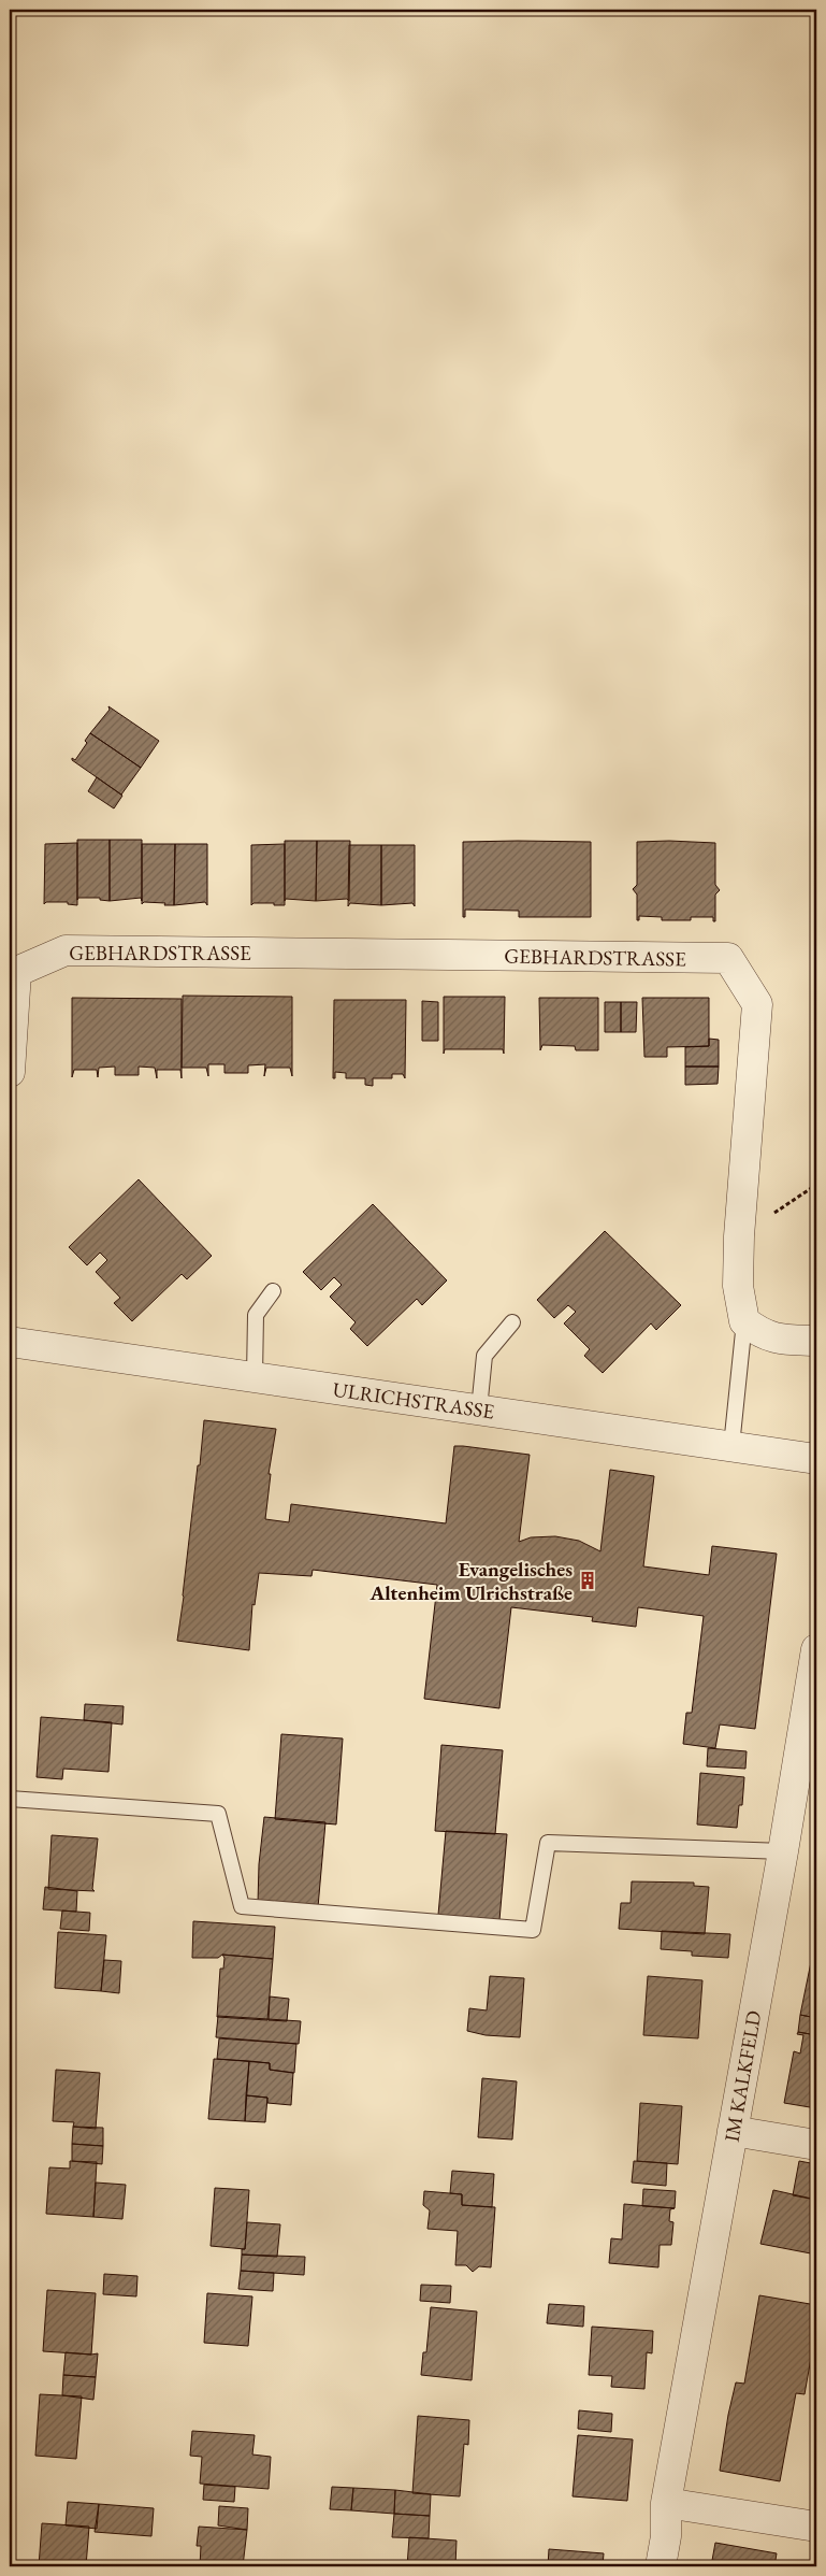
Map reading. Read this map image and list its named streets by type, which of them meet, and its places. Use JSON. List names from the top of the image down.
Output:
{
  "streets": {
    "street": ["GEBHARDSTRASSE", "ULRICHSTRASSE", "IM KALKFELD"]
  },
  "places": {
    "building": ["Evangelisches Altenheim Ulrichstraße"]
  }
}
